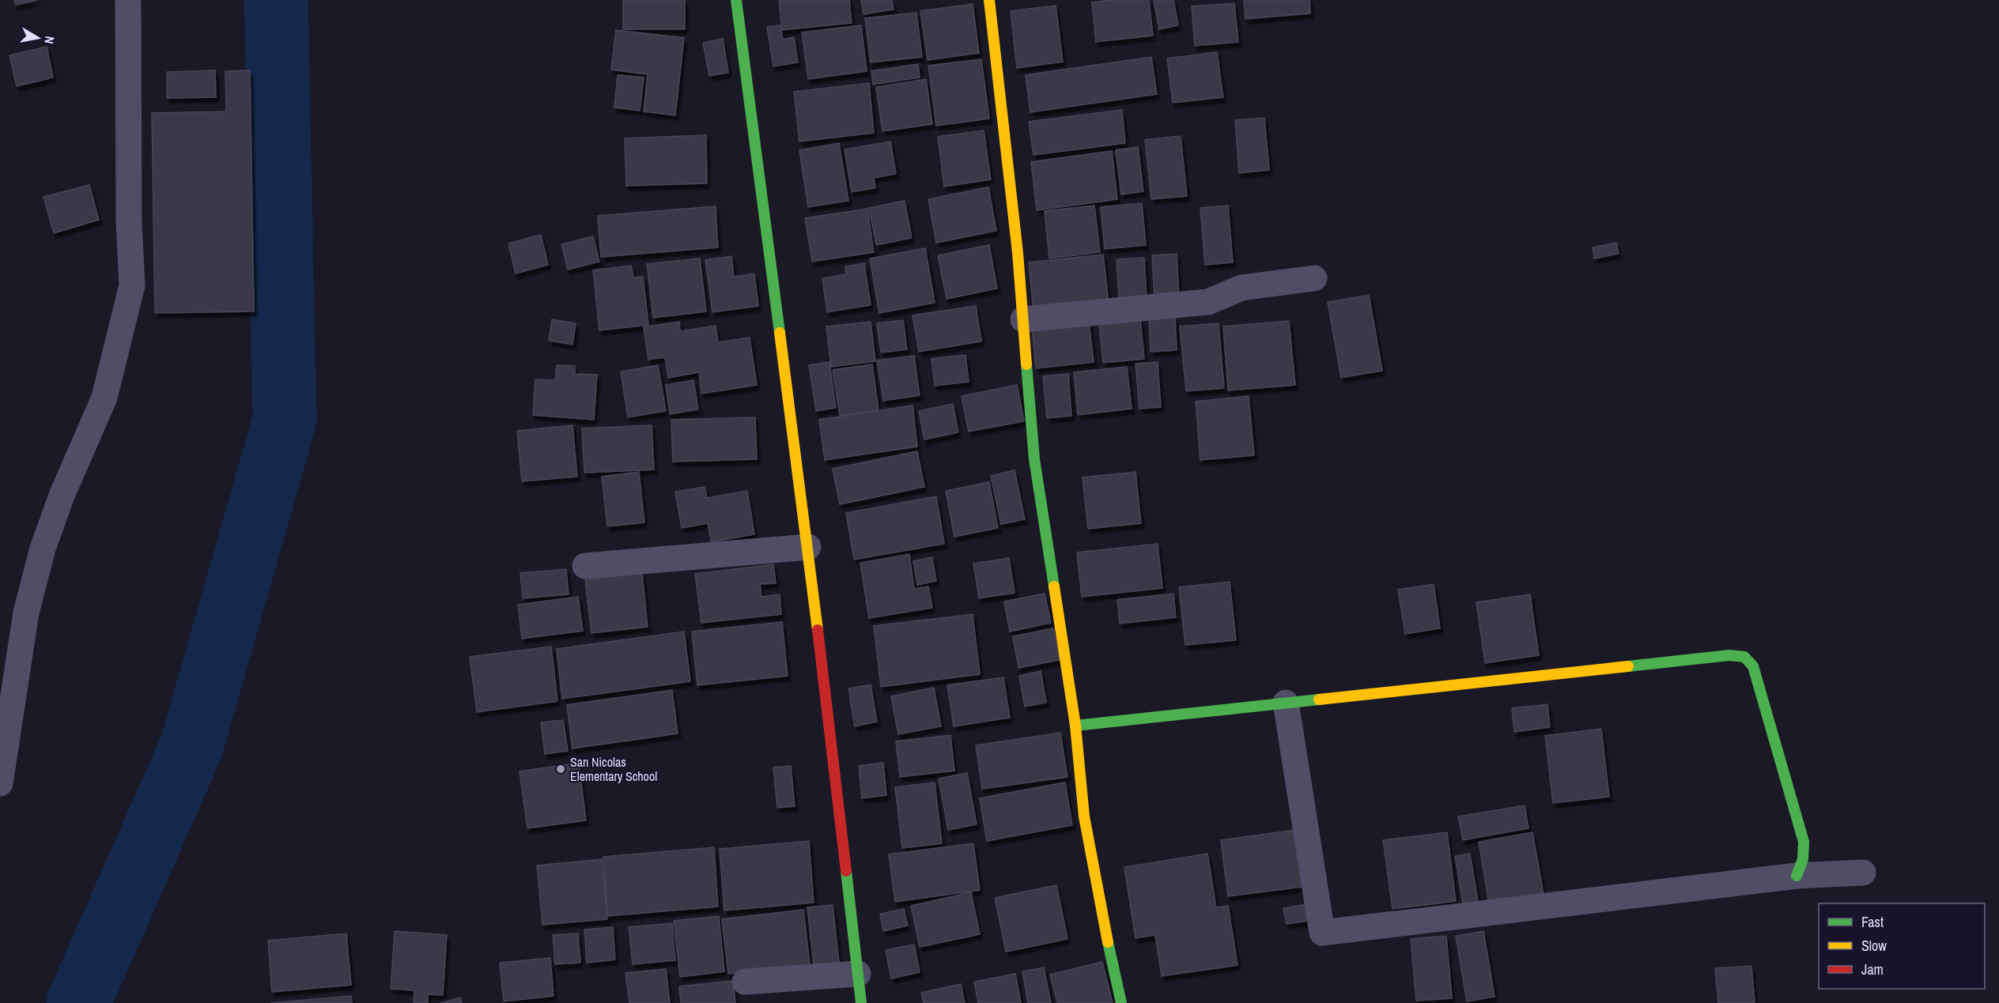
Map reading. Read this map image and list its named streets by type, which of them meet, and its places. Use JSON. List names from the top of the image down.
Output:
{
  "places": ["San Nicolas Elementary School"],
  "legend": ["Fast", "Slow", "Jam"],
  "north": "right"
}
